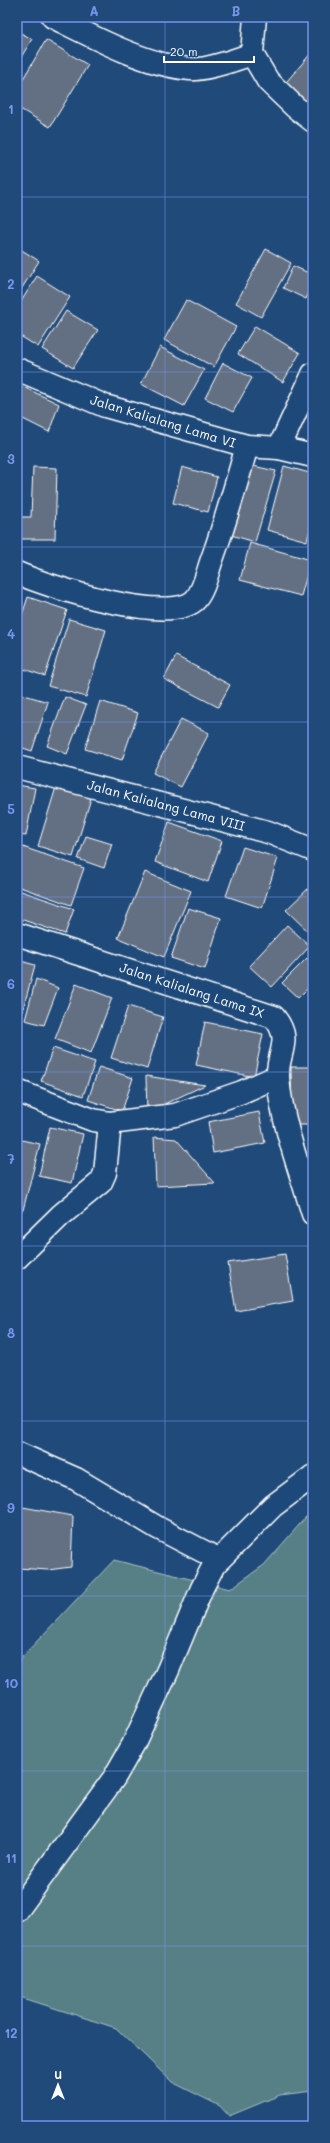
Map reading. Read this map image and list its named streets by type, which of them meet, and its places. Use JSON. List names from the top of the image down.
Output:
{
  "streets": {
    "street": ["Jalan Kalialang Lama VI", "Jalan Kalialang Lama VIII", "Jalan Kalialang Lama IX"]
  },
  "scale_bar": "20 m",
  "north": "top",
  "grid": {
    "columns": ["A", "B"],
    "rows": [
      "1",
      "2",
      "3",
      "4",
      "5",
      "6",
      "7",
      "8",
      "9",
      "10",
      "11",
      "12"
    ]
  }
}
